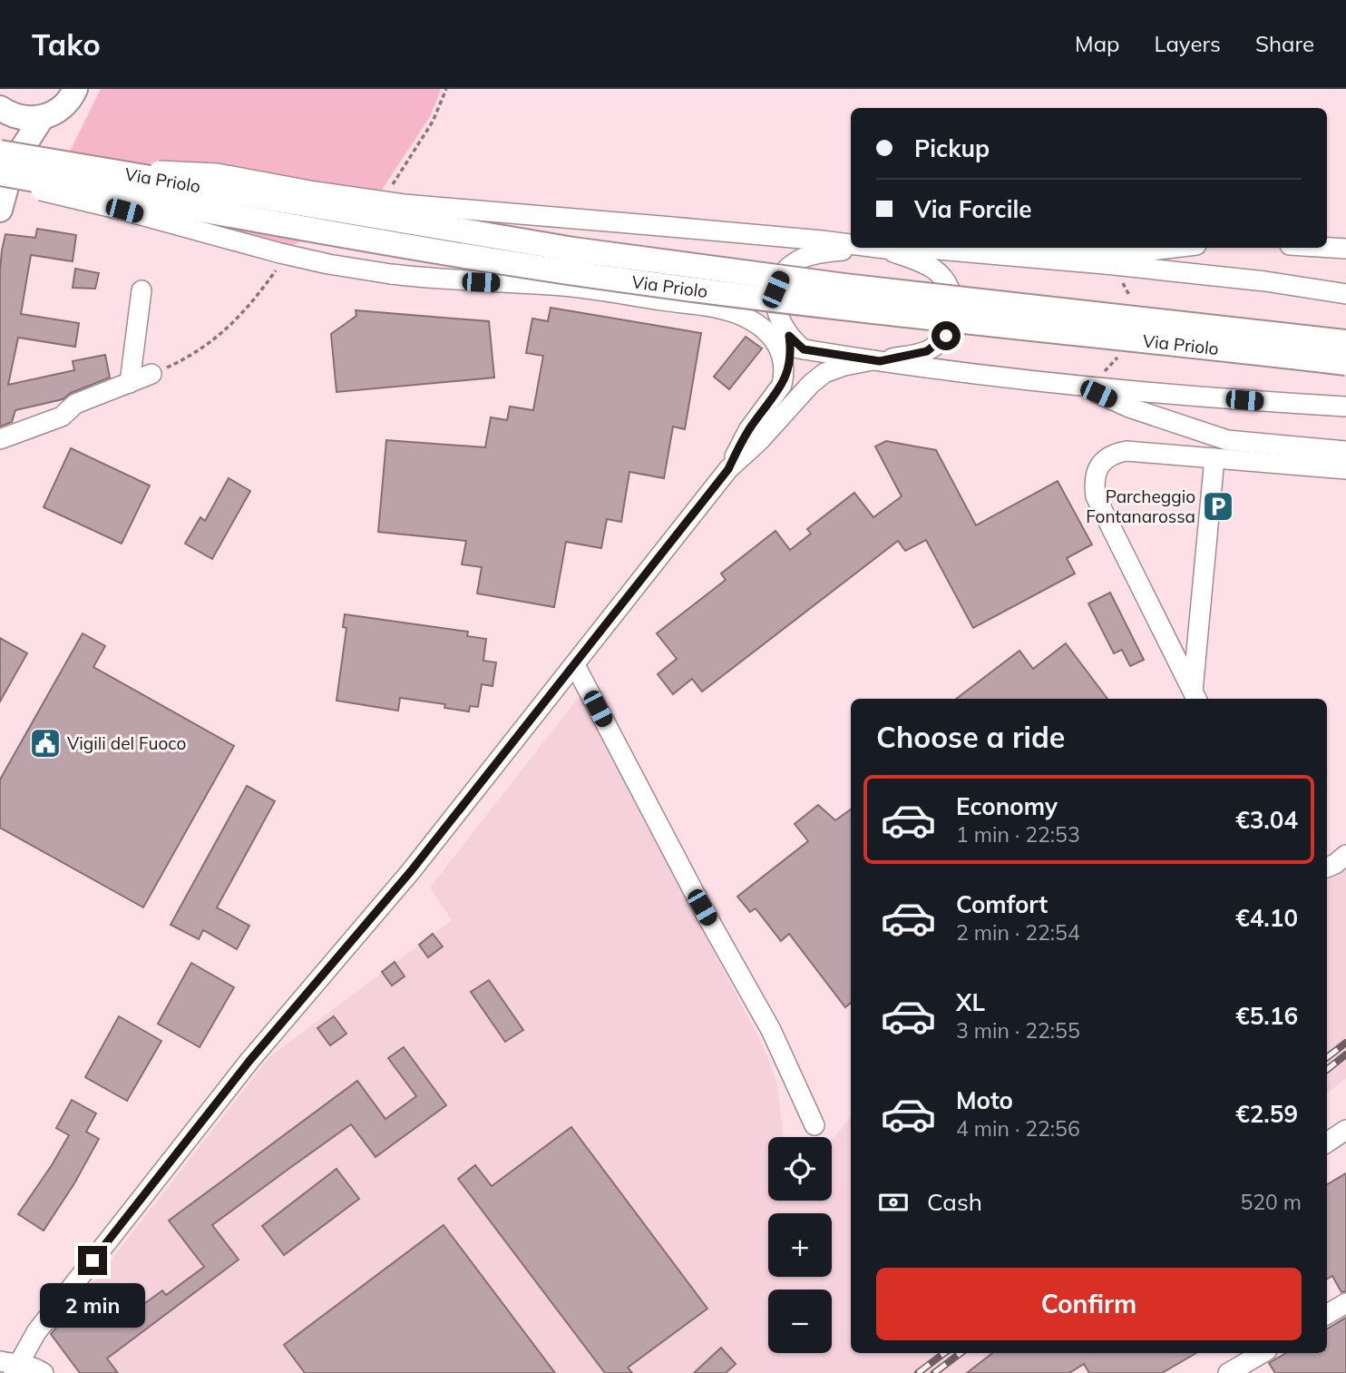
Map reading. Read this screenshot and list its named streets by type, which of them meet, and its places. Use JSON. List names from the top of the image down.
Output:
{
  "streets": {
    "main road": ["Via Priolo"]
  },
  "places": {
    "parking": ["Parcheggio Fontanarossa"],
    "public building": ["Vigili del Fuoco"]
  },
  "page": {
    "header": "Tako",
    "nav": ["Map", "Layers", "Share"],
    "banner": ["Pickup", "Via Forcile"],
    "heading": "Choose a ride",
    "list": [
      {
        "name": "Economy",
        "note": "1 min · 22:53",
        "value": "€3.04"
      },
      {
        "name": "Comfort",
        "note": "2 min · 22:54",
        "value": "€4.10"
      },
      {
        "name": "XL",
        "note": "3 min · 22:55",
        "value": "€5.16"
      },
      {
        "name": "Moto",
        "note": "4 min · 22:56",
        "value": "€2.59"
      }
    ],
    "map_buttons": ["+", "−"],
    "pay": ["Cash", "520 m"],
    "buttons": "Confirm",
    "bubble": "2 min"
  }
}
